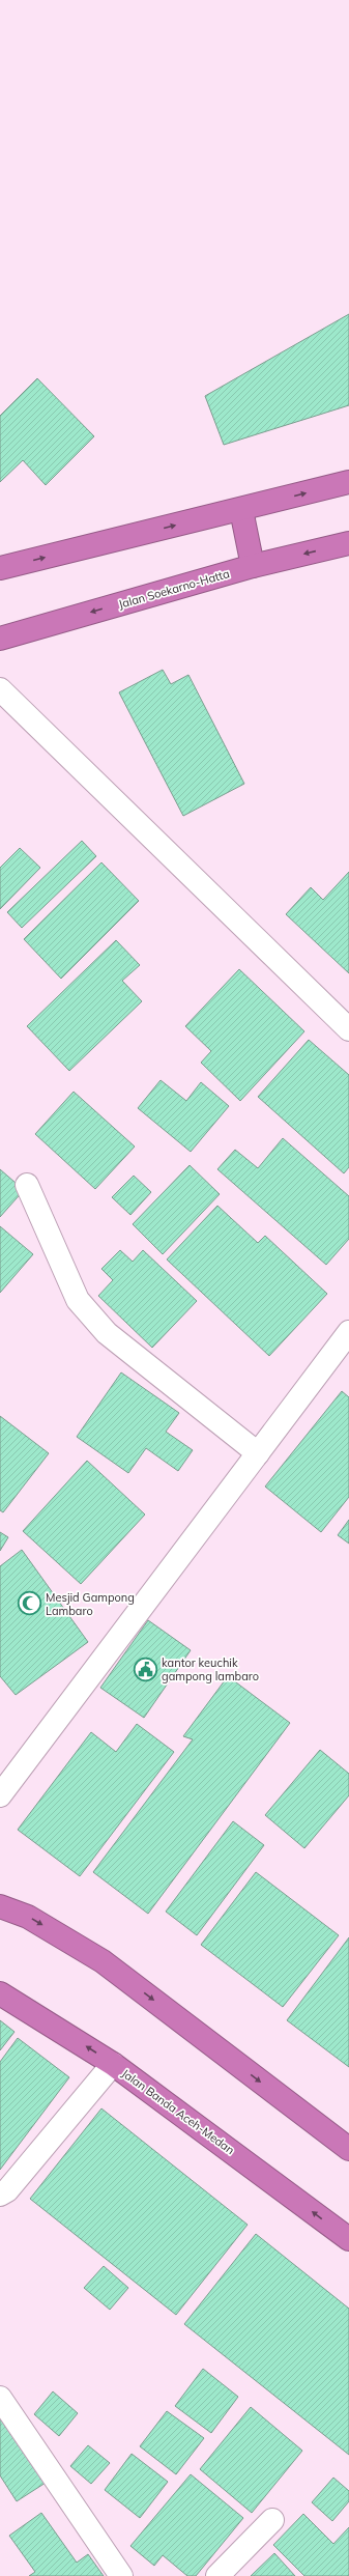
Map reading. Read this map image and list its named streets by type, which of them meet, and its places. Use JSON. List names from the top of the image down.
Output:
{
  "streets": {
    "highway": ["Jalan Soekarno-Hatta", "Jalan Banda Aceh-Medan"]
  },
  "places": {
    "mosque": ["Mesjid Gampong Lambaro"],
    "public building": ["kantor keuchik gampong lambaro"]
  }
}
